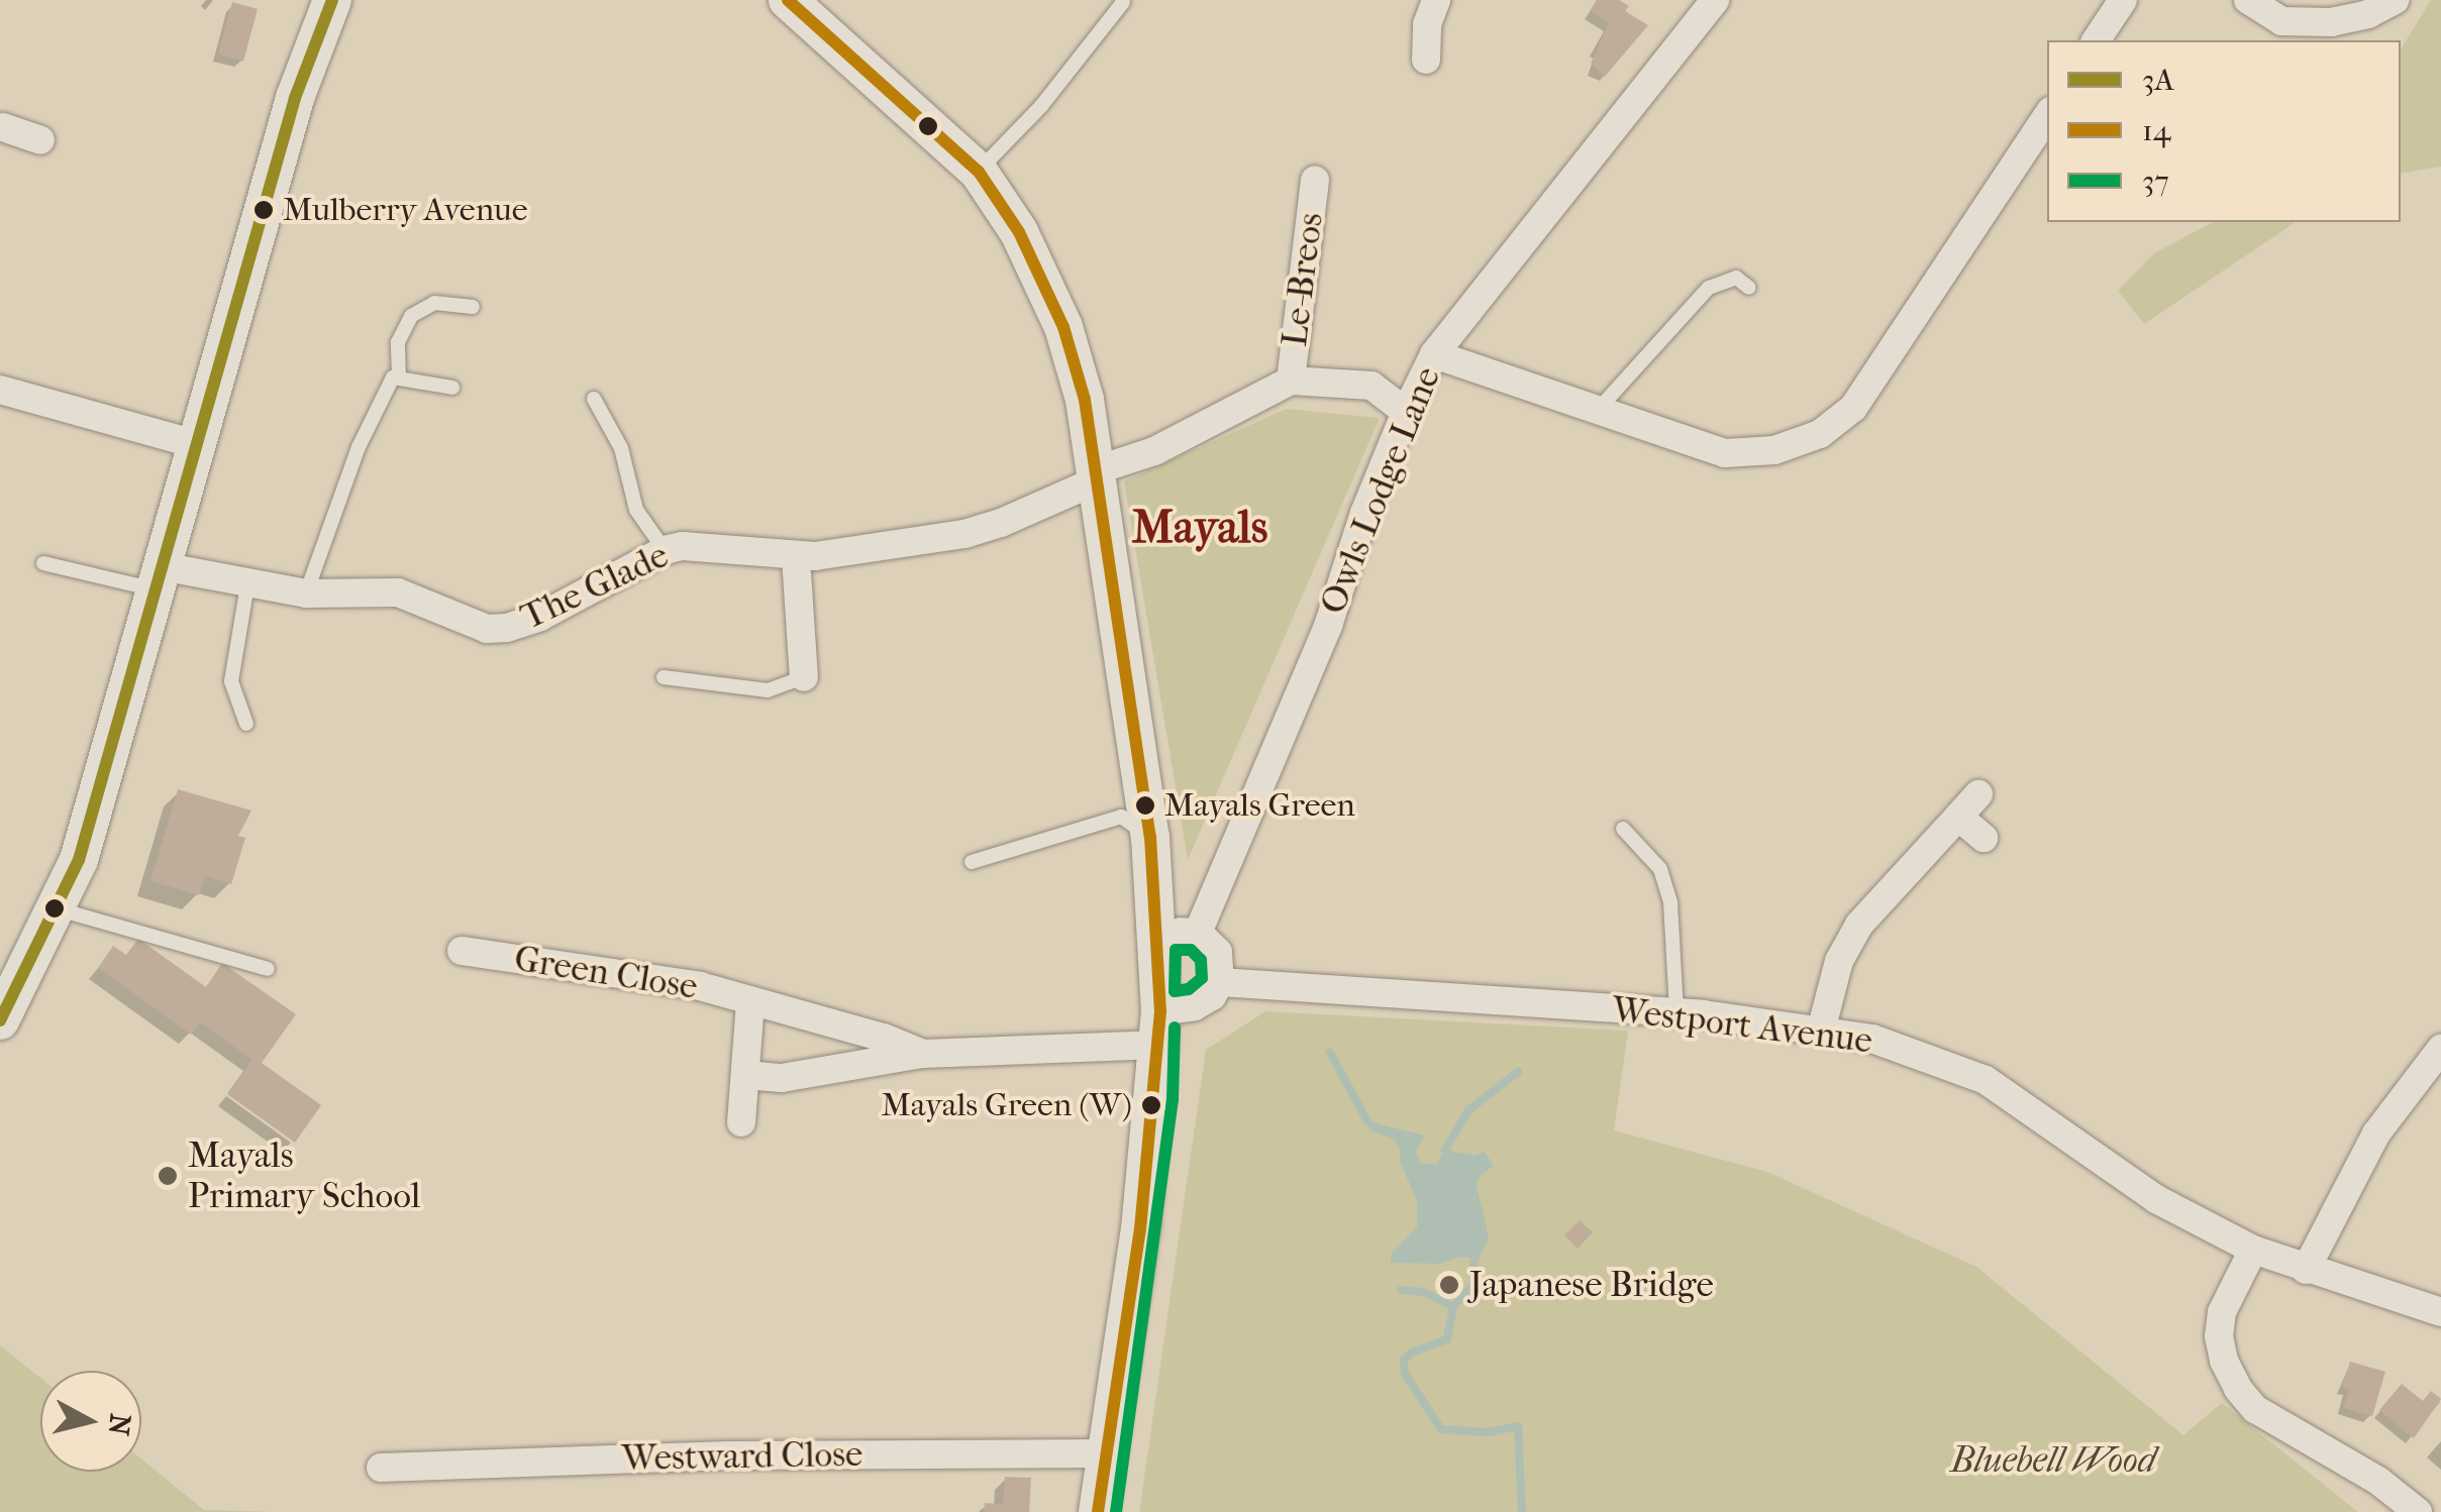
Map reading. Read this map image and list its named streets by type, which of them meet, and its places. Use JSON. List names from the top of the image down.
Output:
{
  "streets": {
    "street": [
      "Le-Breos",
      "Owls Lodge Lane",
      "The Glade",
      "Green Close",
      "Westport Avenue",
      "Westward Close"
    ]
  },
  "crossings": [
    ["Green Close", "Westport Avenue"]
  ],
  "districts": ["Mayals"],
  "parks": ["Bluebell Wood"],
  "places": [
    "Mulberry Avenue",
    "Mayals Green",
    "Mayals Green (W)",
    "Mayals Primary School",
    "Japanese Bridge"
  ],
  "lines": ["transit line 3A", "transit line 14", "transit line 37"],
  "legend": ["3A", "14", "37"],
  "north": "right"
}
